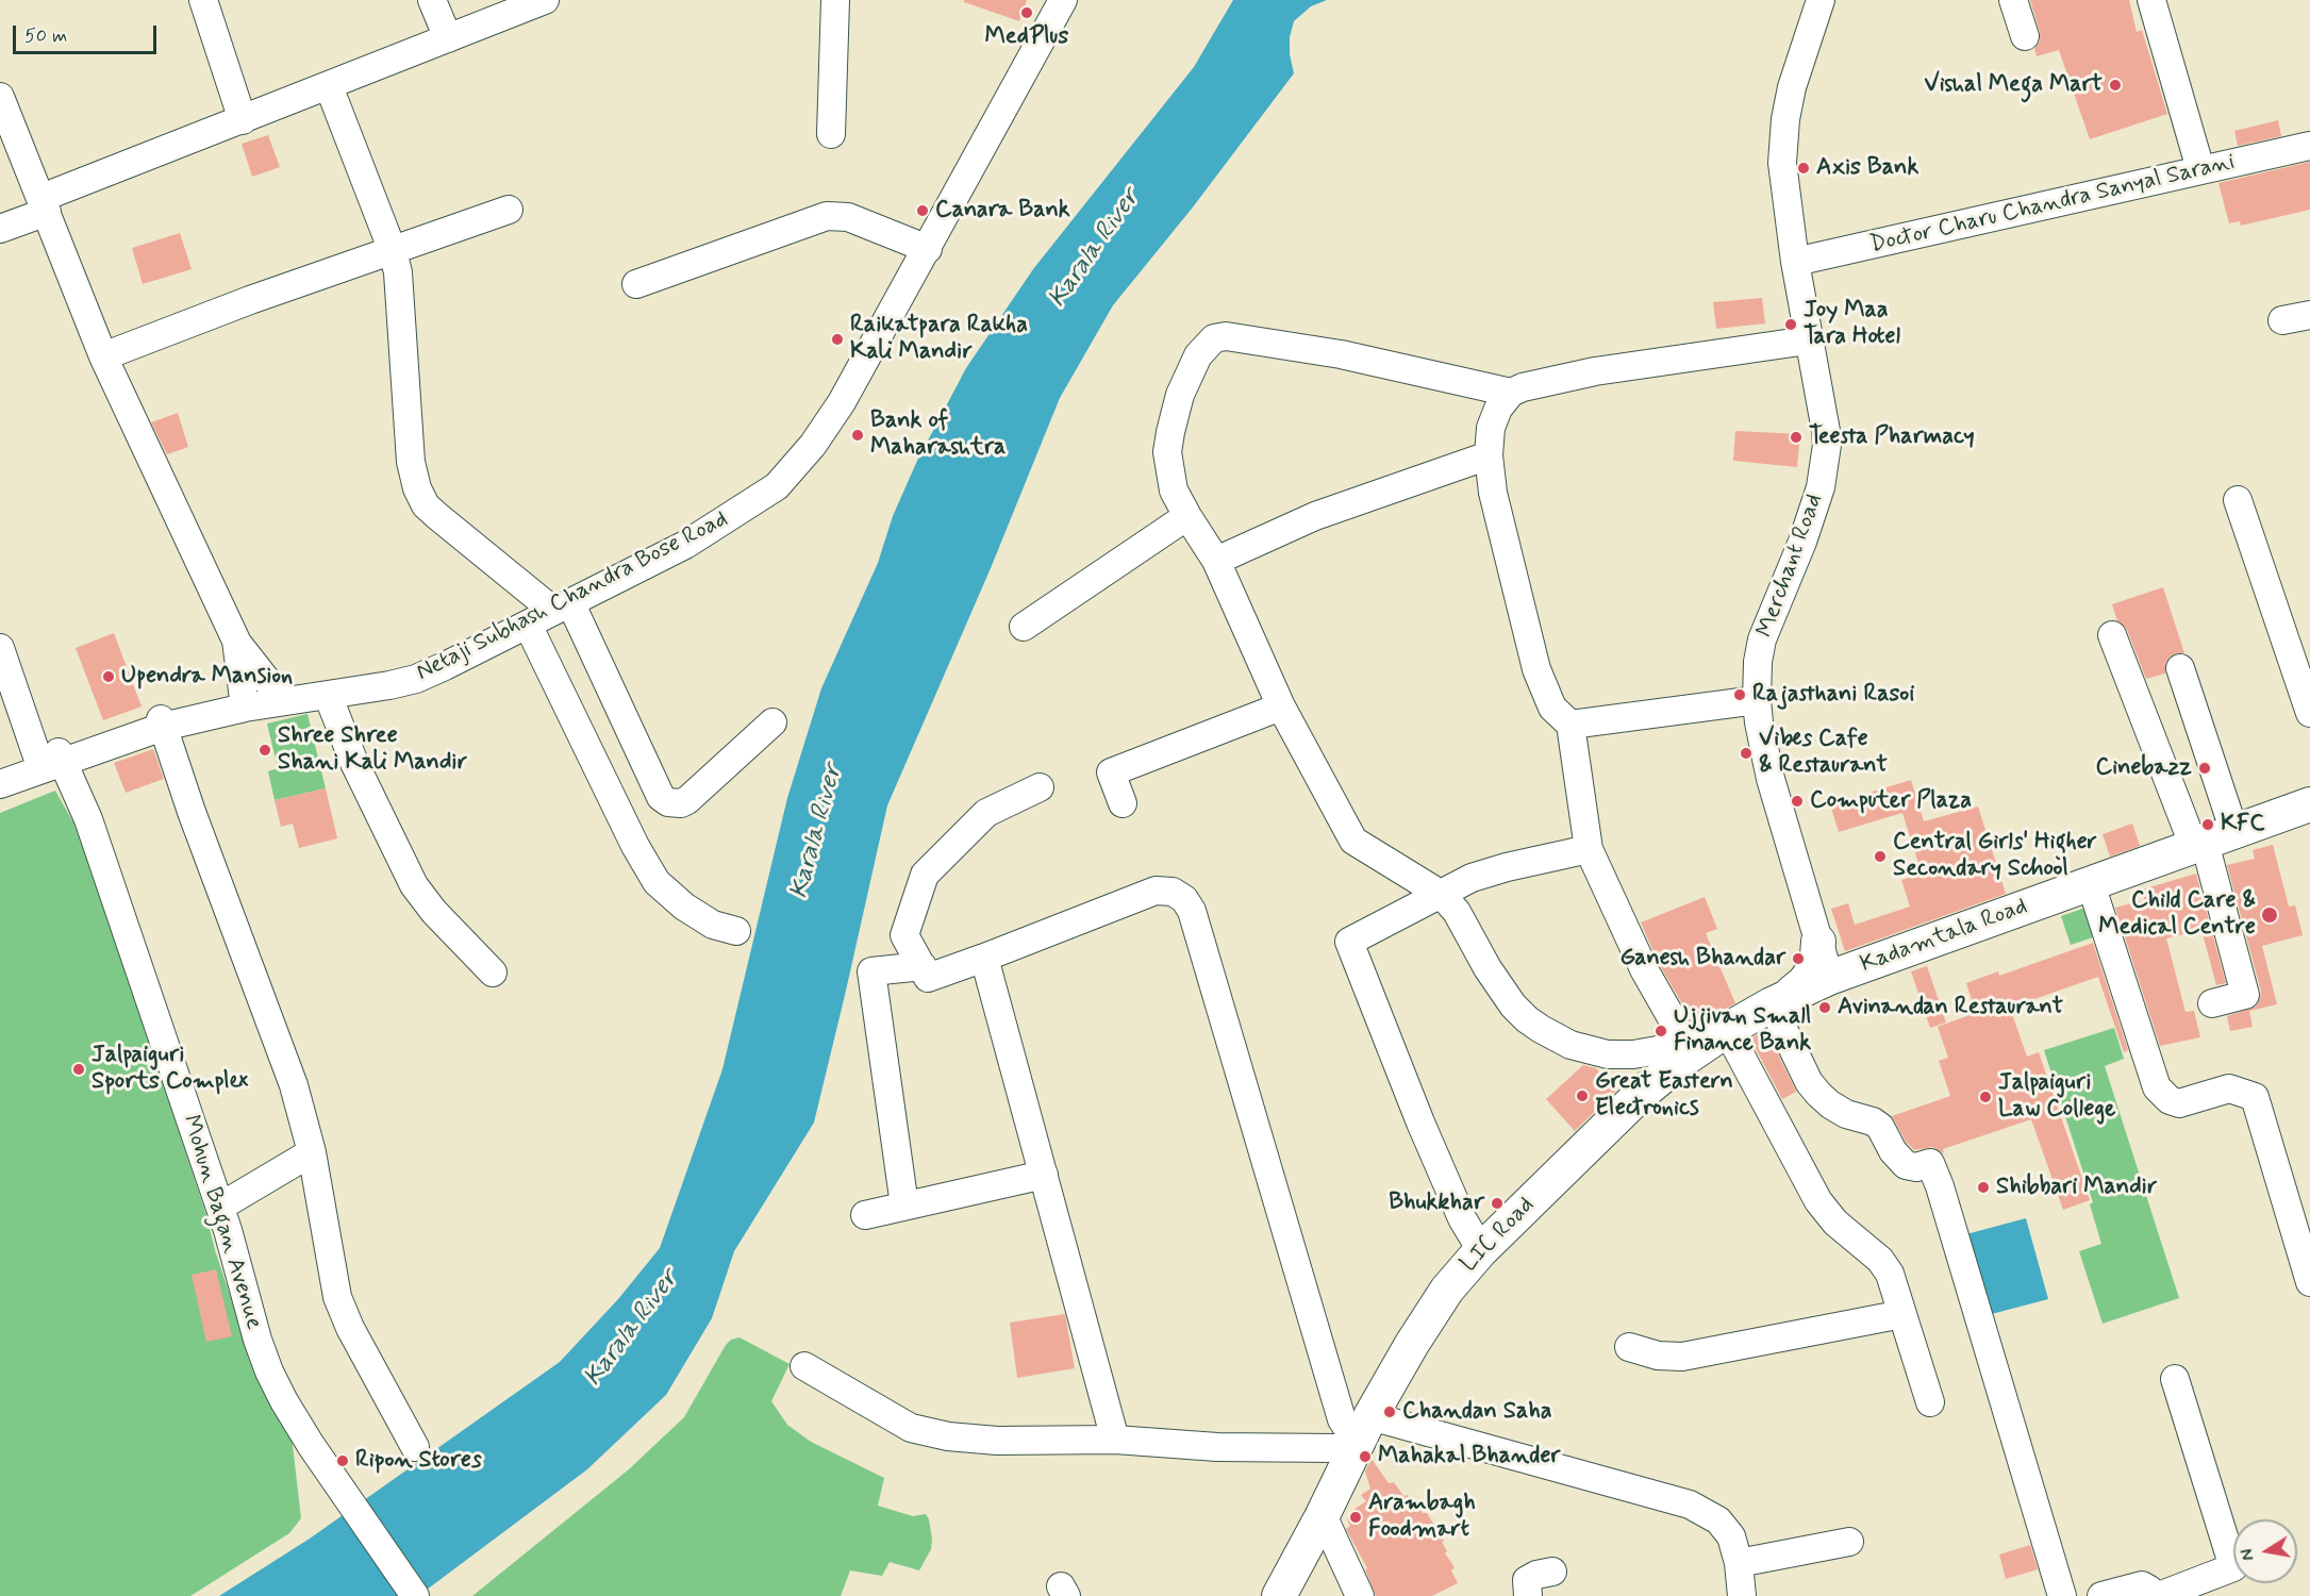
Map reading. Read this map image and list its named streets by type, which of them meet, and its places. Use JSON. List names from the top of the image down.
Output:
{
  "streets": {
    "main road": ["Kadamtala Road", "LIC Road"],
    "street": [
      "Doctor Charu Chandra Sanyal Sarani",
      "Merchant Road",
      "Netaji Subhash Chandra Bose Road",
      "Mohun Bagan Avenue"
    ]
  },
  "crossings": [
    ["Doctor Charu Chandra Sanyal Sarani", "Merchant Road"],
    ["Merchant Road", "Kadamtala Road"],
    ["Merchant Road", "LIC Road"],
    ["Netaji Subhash Chandra Bose Road", "Mohun Bagan Avenue"],
    ["Kadamtala Road", "LIC Road"]
  ],
  "water": ["Karala River"],
  "places": [
    "MedPlus",
    "Vishal Mega Mart",
    "Axis Bank",
    "Canara Bank",
    "Joy Maa Tara Hotel",
    "Raikatpara Rakha Kali Mandir",
    "Bank of Maharashtra",
    "Teesta Pharmacy",
    "Upendra Mansion",
    "Rajasthani Rasoi",
    "Shree Shree Shani Kali Mandir",
    "Vibes Cafe & Restaurant",
    "Cinebazz",
    "Computer Plaza",
    "KFC",
    "Central Girls' Higher Secondary School",
    "Child Care & Medical Centre",
    "Ganesh Bhandar",
    "Avinandan Restaurant",
    "Ujjivan Small Finance Bank",
    "Jalpaiguri Sports Complex",
    "Great Eastern Electronics",
    "Jalpaiguri Law College",
    "Shibbari Mandir",
    "Bhukkhar",
    "Chandan Saha",
    "Mahakal Bhander",
    "Ripon Stores",
    "Arambagh Foodmart"
  ],
  "scale_bar": "50 m",
  "north": "left"
}
